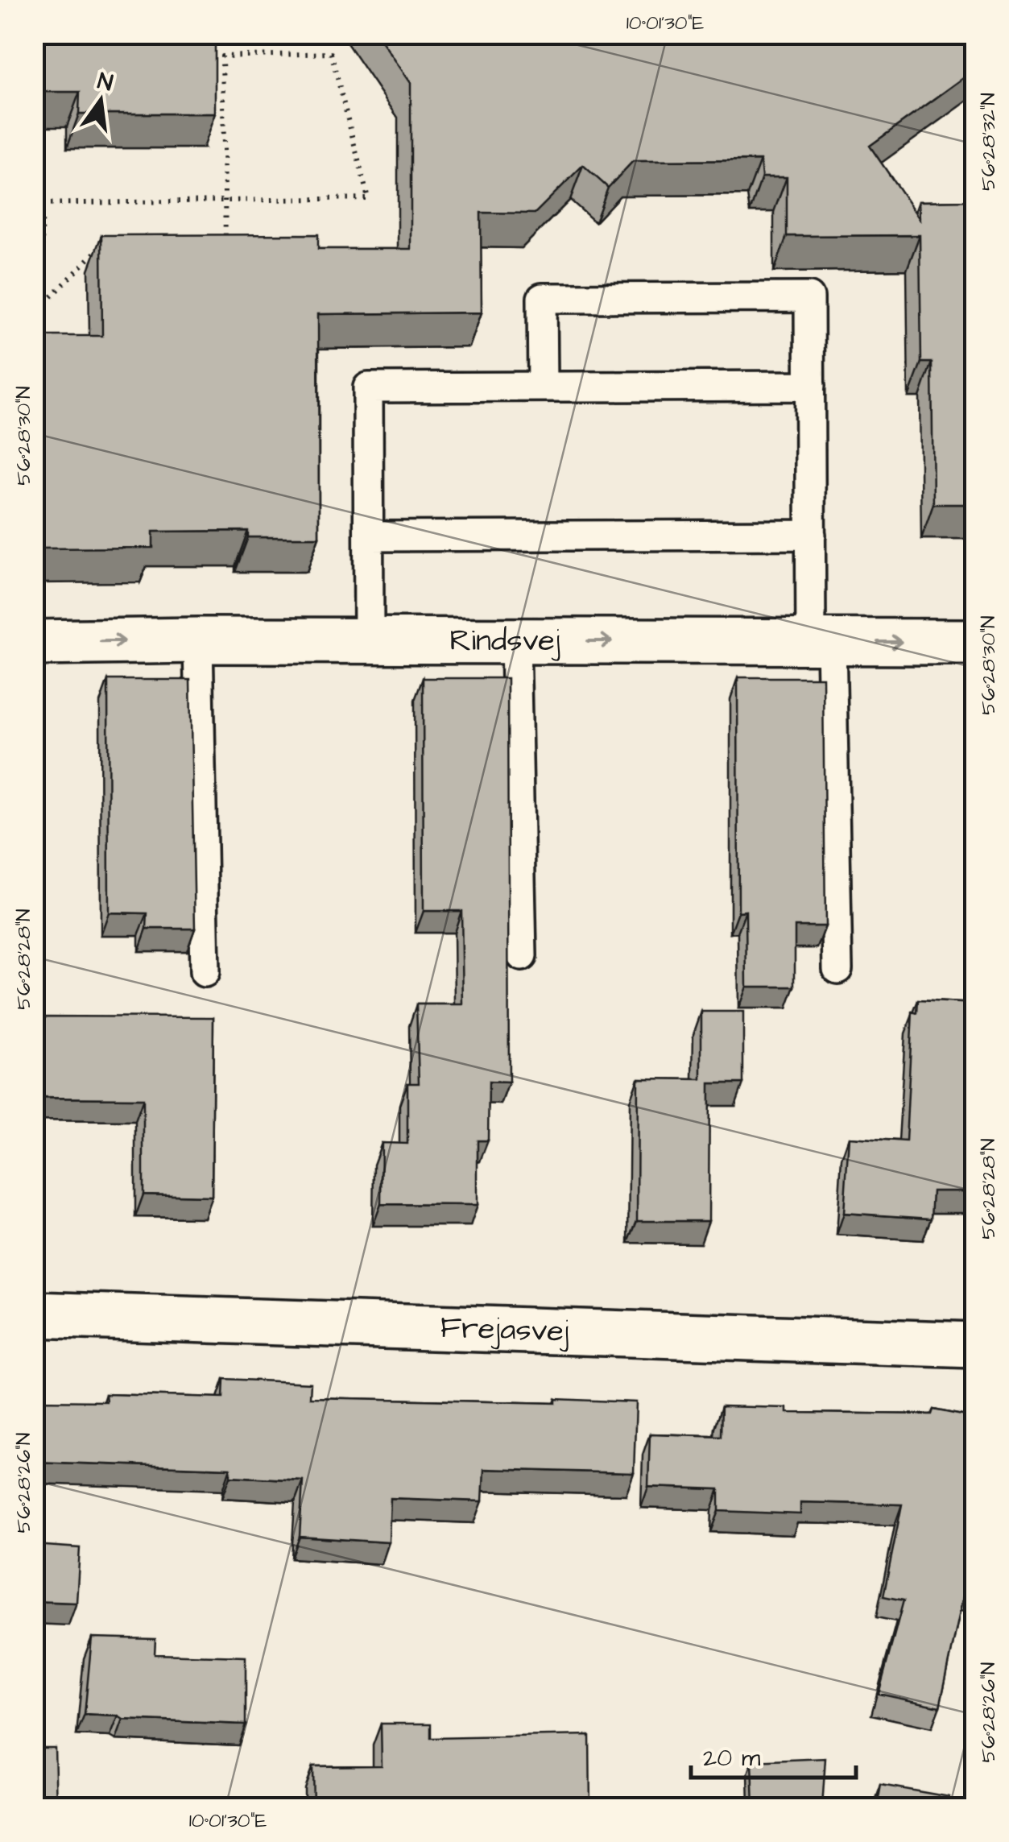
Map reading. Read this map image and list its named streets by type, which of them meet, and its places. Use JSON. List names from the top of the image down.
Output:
{
  "streets": {
    "street": ["Rindsvej", "Frejasvej"]
  },
  "one_way": ["Rindsvej"],
  "scale_bar": "20 m",
  "north": "top",
  "coordinates": [
    "10°01'30\"E",
    "56°28'32\"N",
    "56°28'30\"N",
    "56°28'28\"N",
    "56°28'26\"N"
  ]
}
